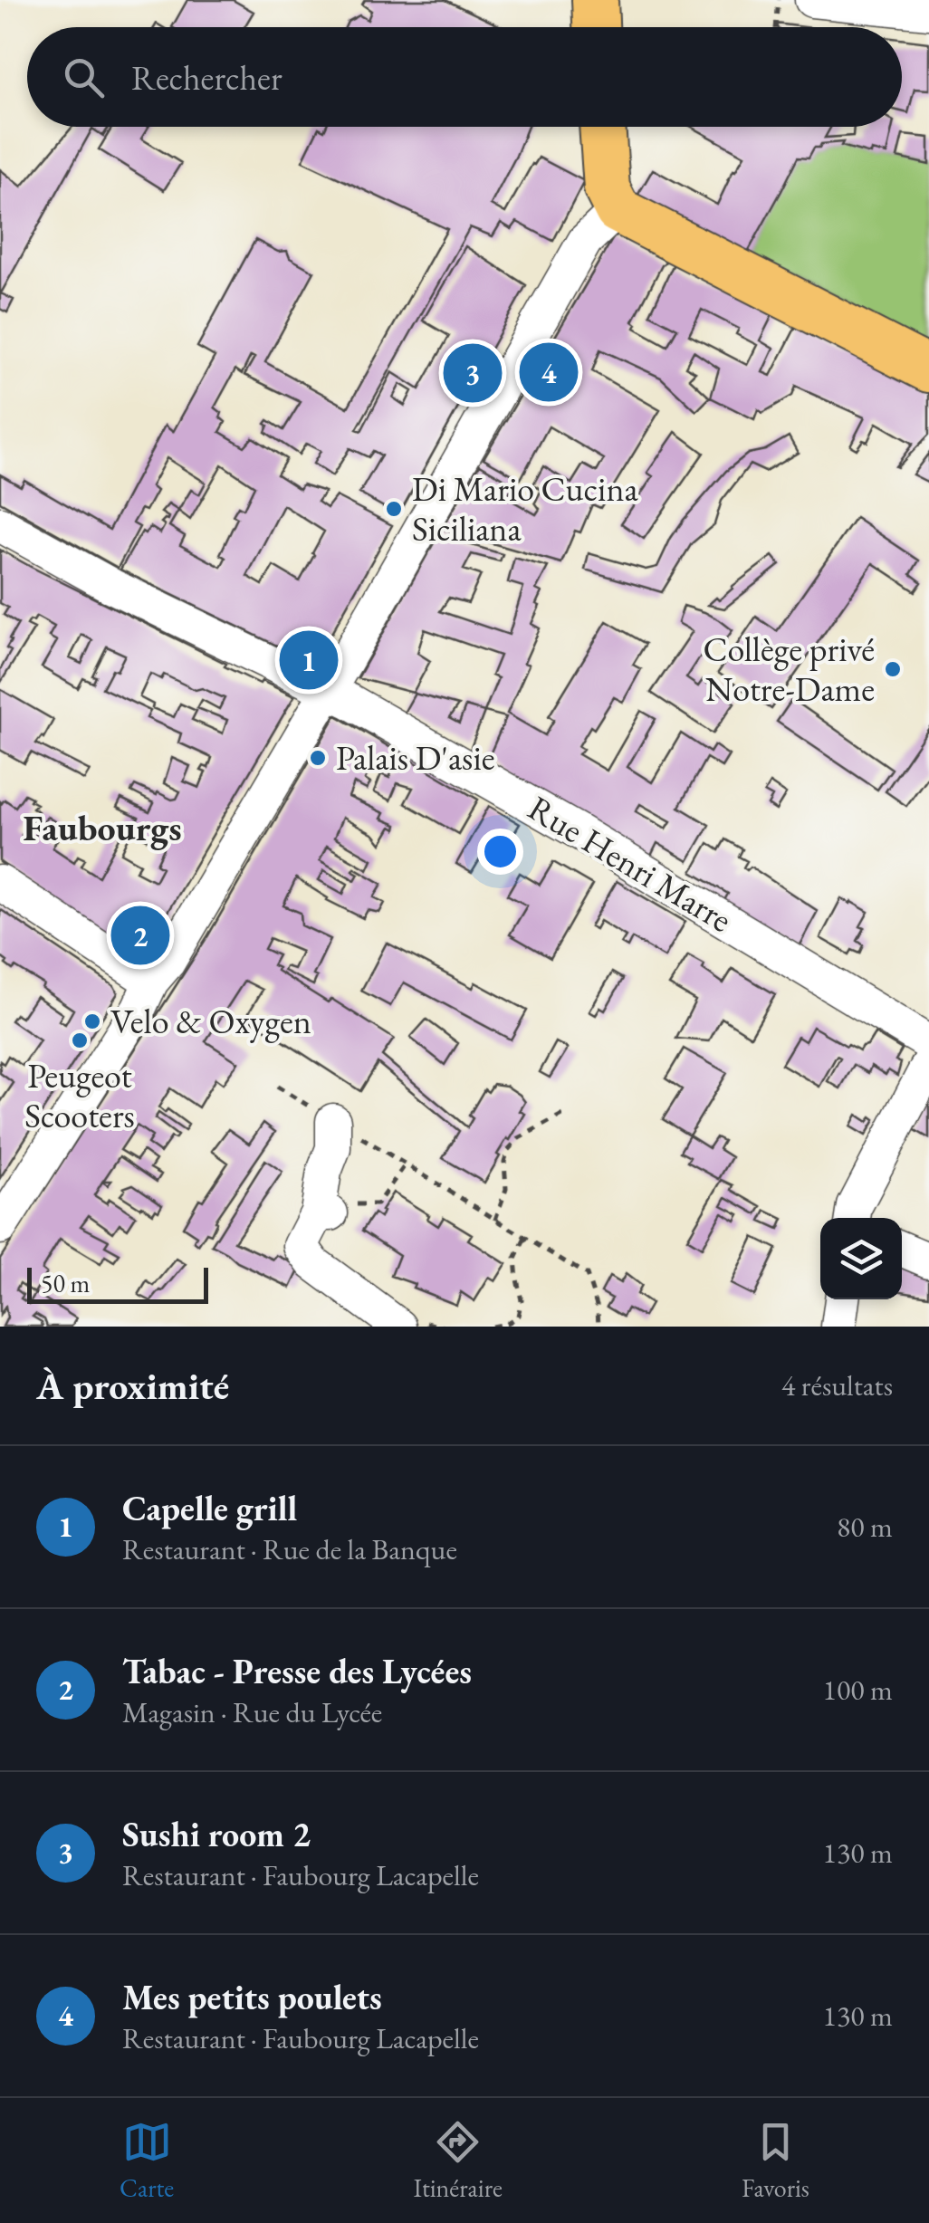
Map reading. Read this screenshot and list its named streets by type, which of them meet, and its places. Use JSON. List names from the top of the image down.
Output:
{
  "streets": {
    "street": ["Rue Henri Marre"]
  },
  "districts": ["Faubourgs"],
  "places": [
    "Di Mario Cucina Siciliana",
    "Collège privé Notre-Dame",
    "Palais D'asie",
    "Velo & Oxygen",
    "Peugeot Scooters"
  ],
  "scale_bar": "50 m",
  "page": {
    "search": "Rechercher",
    "pins": [
      "4",
      "3",
      "1",
      "2"
    ],
    "scale": "50 m",
    "heading": ["À proximité", "4 résultats"],
    "list": [
      {
        "mark": "1",
        "name": "Capelle grill",
        "note": "Restaurant · Rue de la Banque",
        "value": "80 m"
      },
      {
        "mark": "2",
        "name": "Tabac - Presse des Lycées",
        "note": "Magasin · Rue du Lycée",
        "value": "100 m"
      },
      {
        "mark": "3",
        "name": "Sushi room 2",
        "note": "Restaurant · Faubourg Lacapelle",
        "value": "130 m"
      },
      {
        "mark": "4",
        "name": "Mes petits poulets",
        "note": "Restaurant · Faubourg Lacapelle",
        "value": "130 m"
      }
    ],
    "nav": ["Carte", "Itinéraire", "Favoris"]
  }
}
